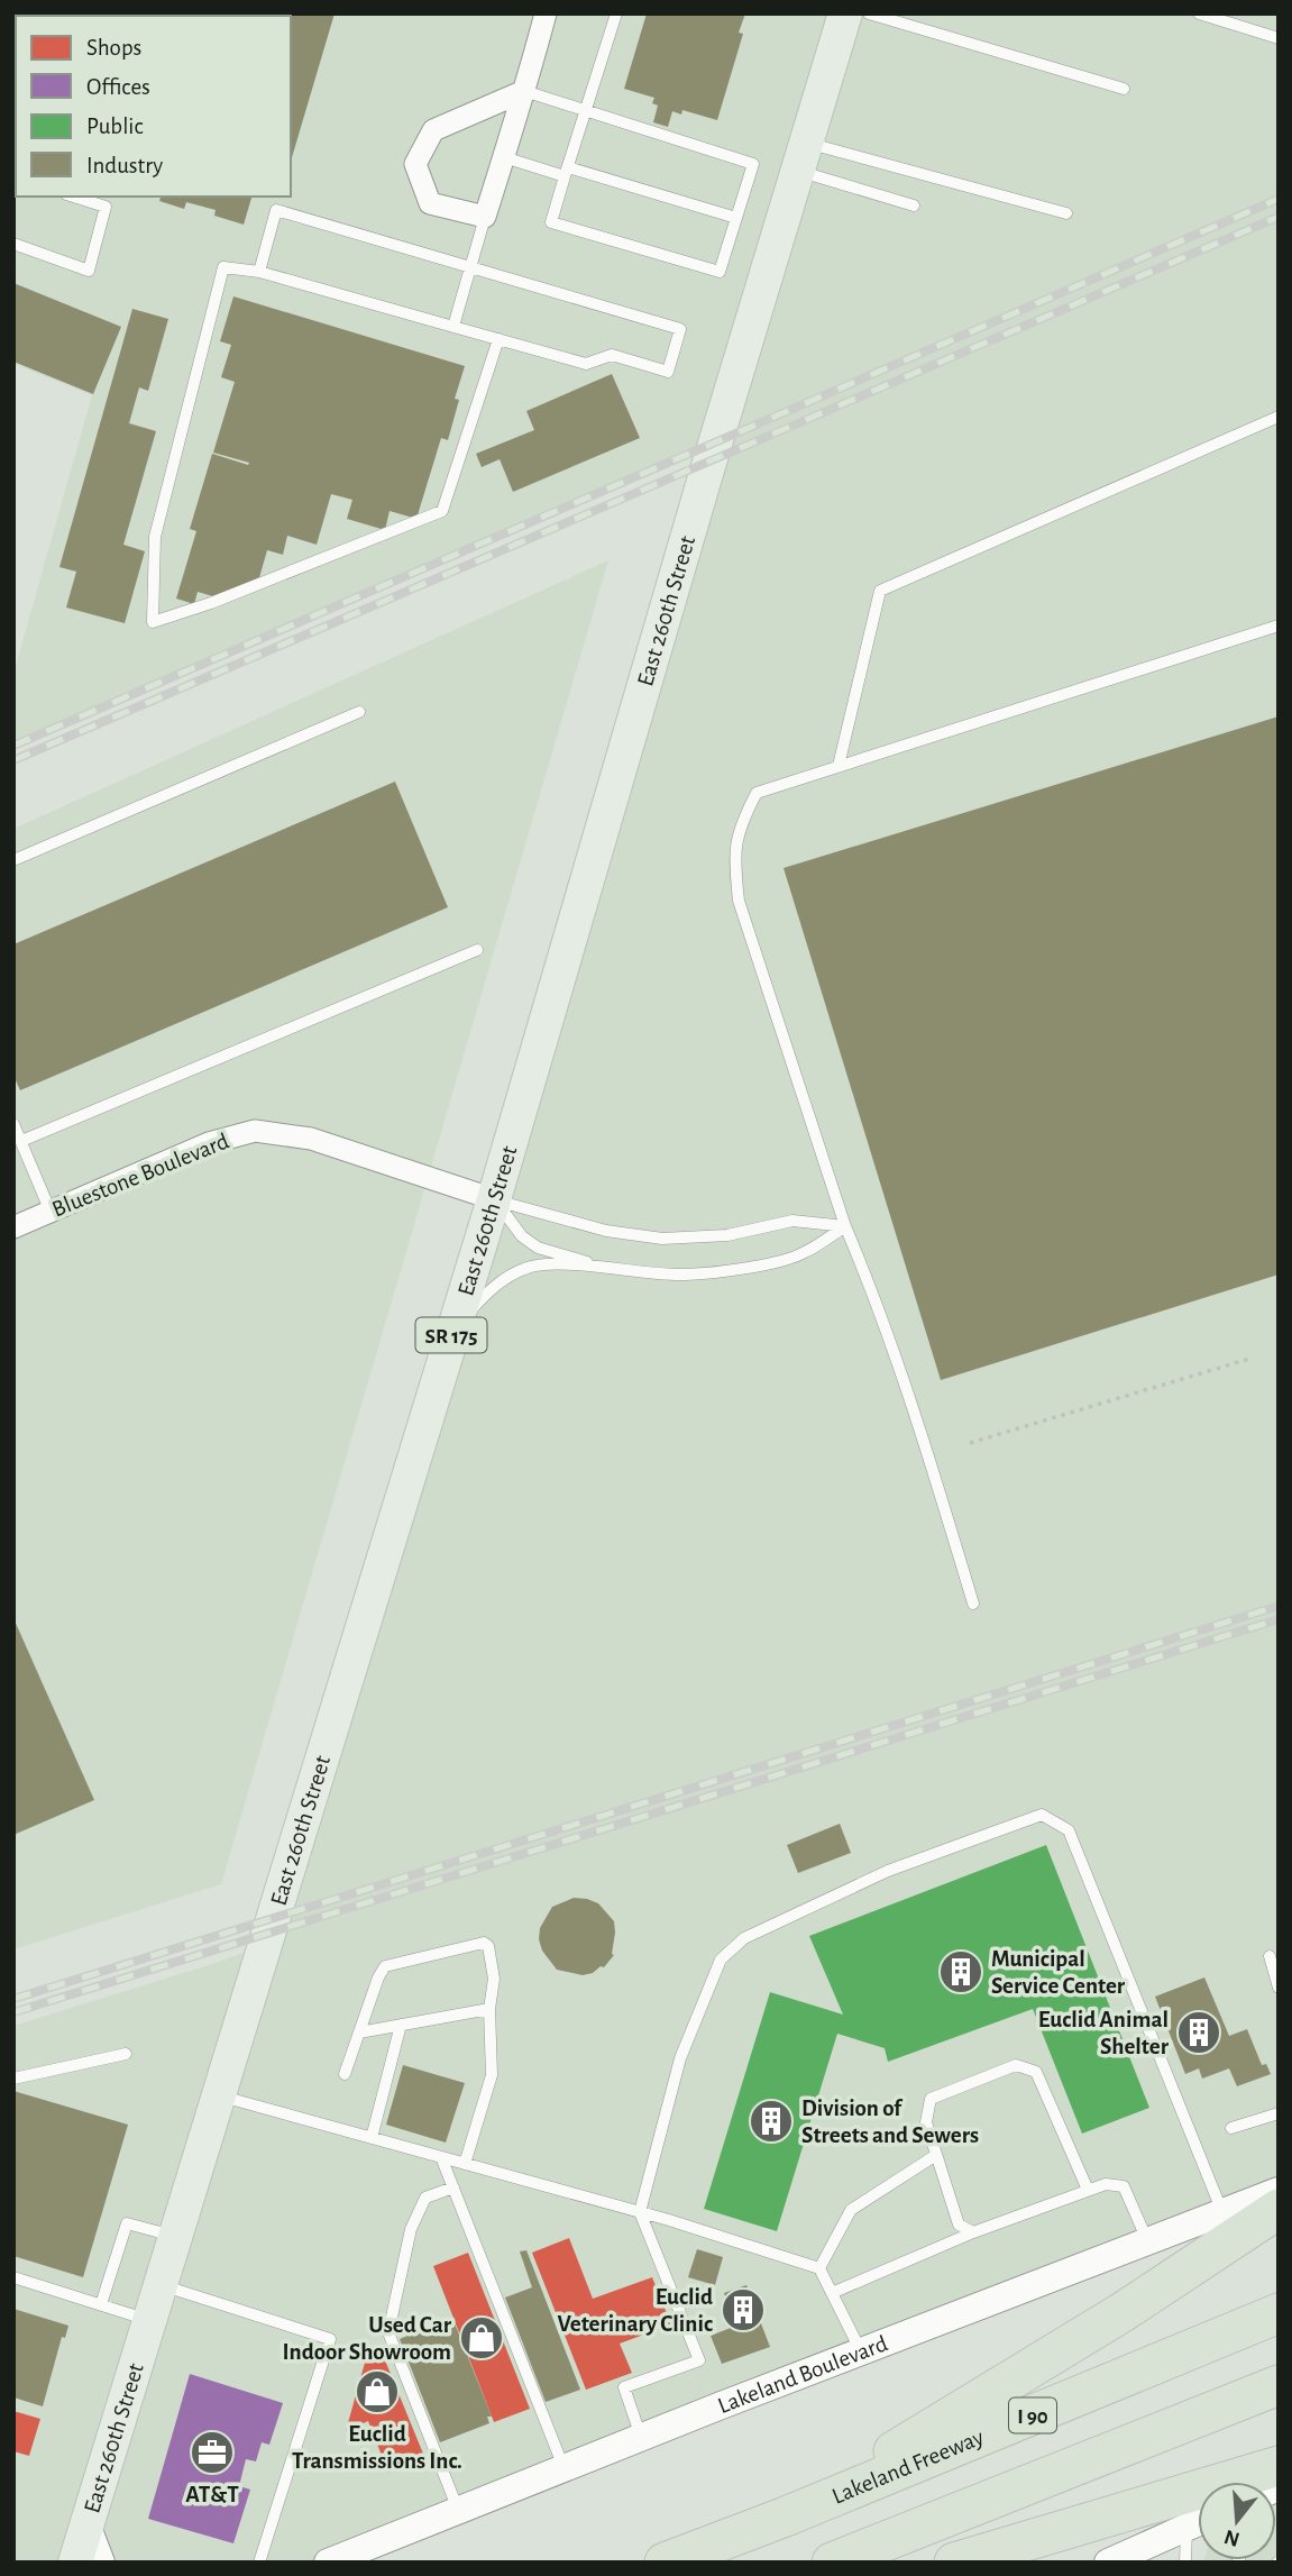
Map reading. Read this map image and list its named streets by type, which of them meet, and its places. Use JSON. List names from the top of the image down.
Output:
{
  "streets": {
    "highway": ["I 90", "Lakeland Freeway"],
    "main road": ["East 260th Street", "SR 175"],
    "street": ["Bluestone Boulevard", "Lakeland Boulevard"]
  },
  "crossings": [
    ["East 260th Street", "Bluestone Boulevard"]
  ],
  "places": {
    "building": [
      "Municipal Service Center",
      "Euclid Animal Shelter",
      "Division of Streets and Sewers",
      "Euclid Veterinary Clinic"
    ],
    "shop": ["Used Car Indoor Showroom", "Euclid Transmissions Inc."],
    "office": ["AT&T"]
  },
  "legend": [
    "Shops",
    "Offices",
    "Public",
    "Industry"
  ],
  "north": "bottom"
}
